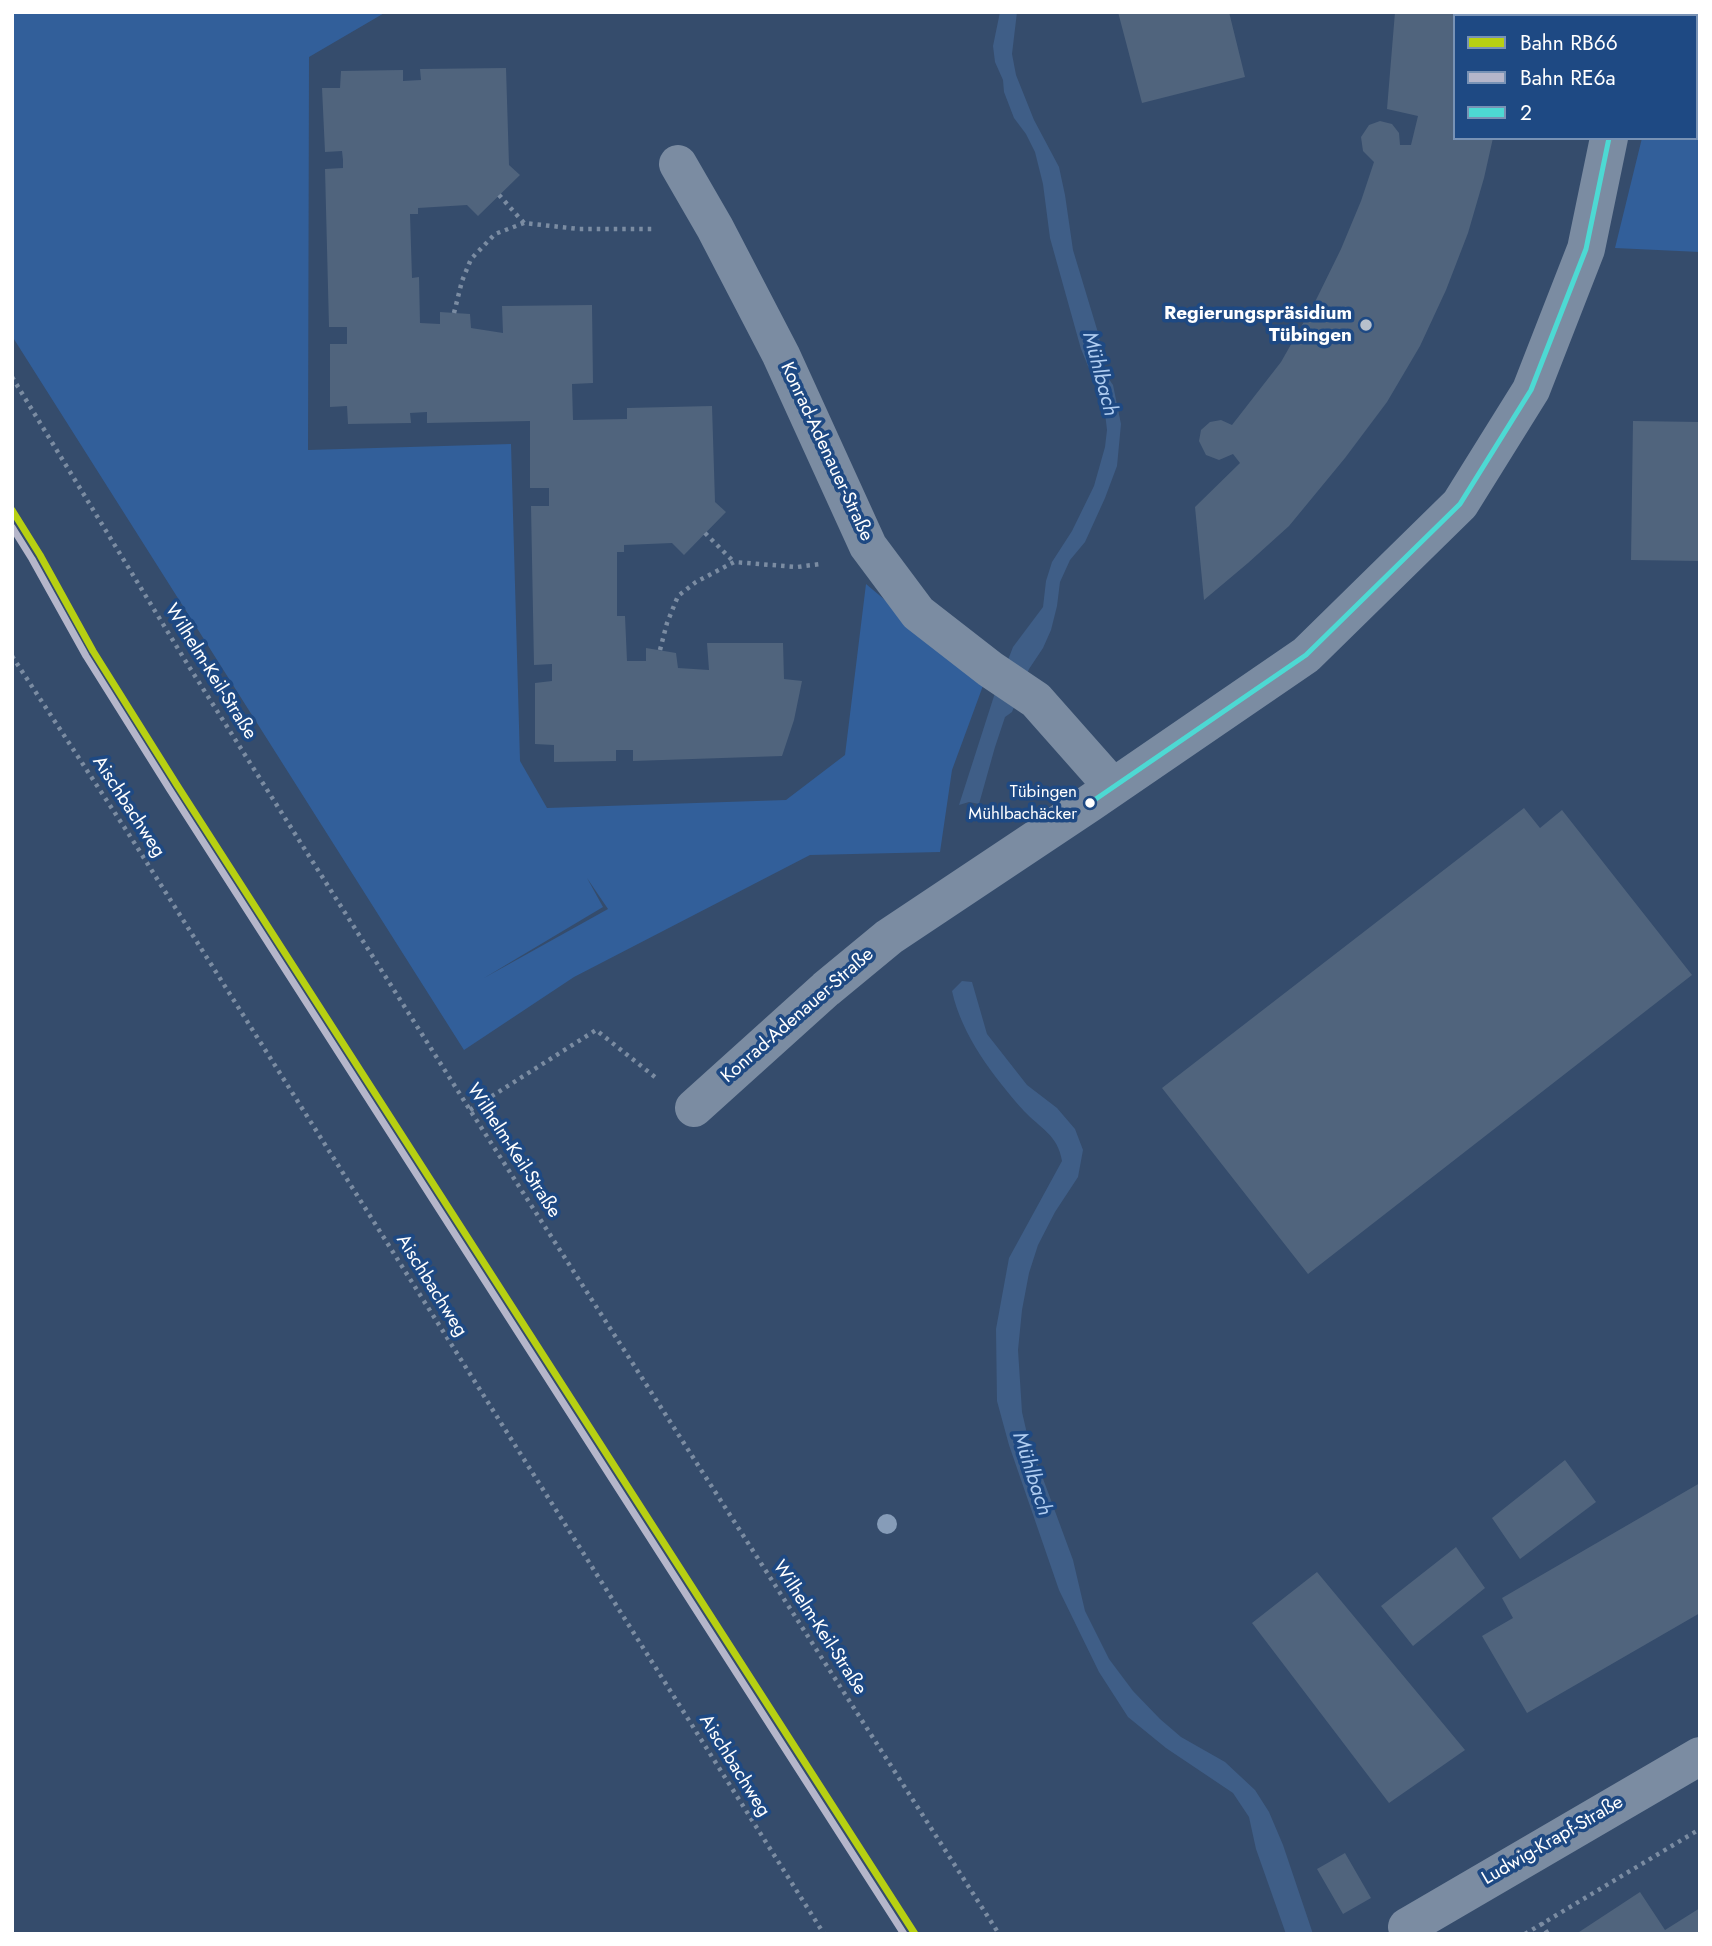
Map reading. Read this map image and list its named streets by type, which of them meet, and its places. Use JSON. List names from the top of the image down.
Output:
{
  "streets": {
    "street": ["Konrad-Adenauer-Straße", "Ludwig-Krapf-Straße"],
    "path": ["Wilhelm-Keil-Straße", "Aischbachweg"]
  },
  "water": ["Mühlbach"],
  "places": ["Regierungspräsidium Tübingen", "Tübingen Mühlbachäcker"],
  "lines": ["transit line 2", "rail line RB66", "rail line RE6a"],
  "legend": ["Bahn RB66", "Bahn RE6a", "2"]
}
